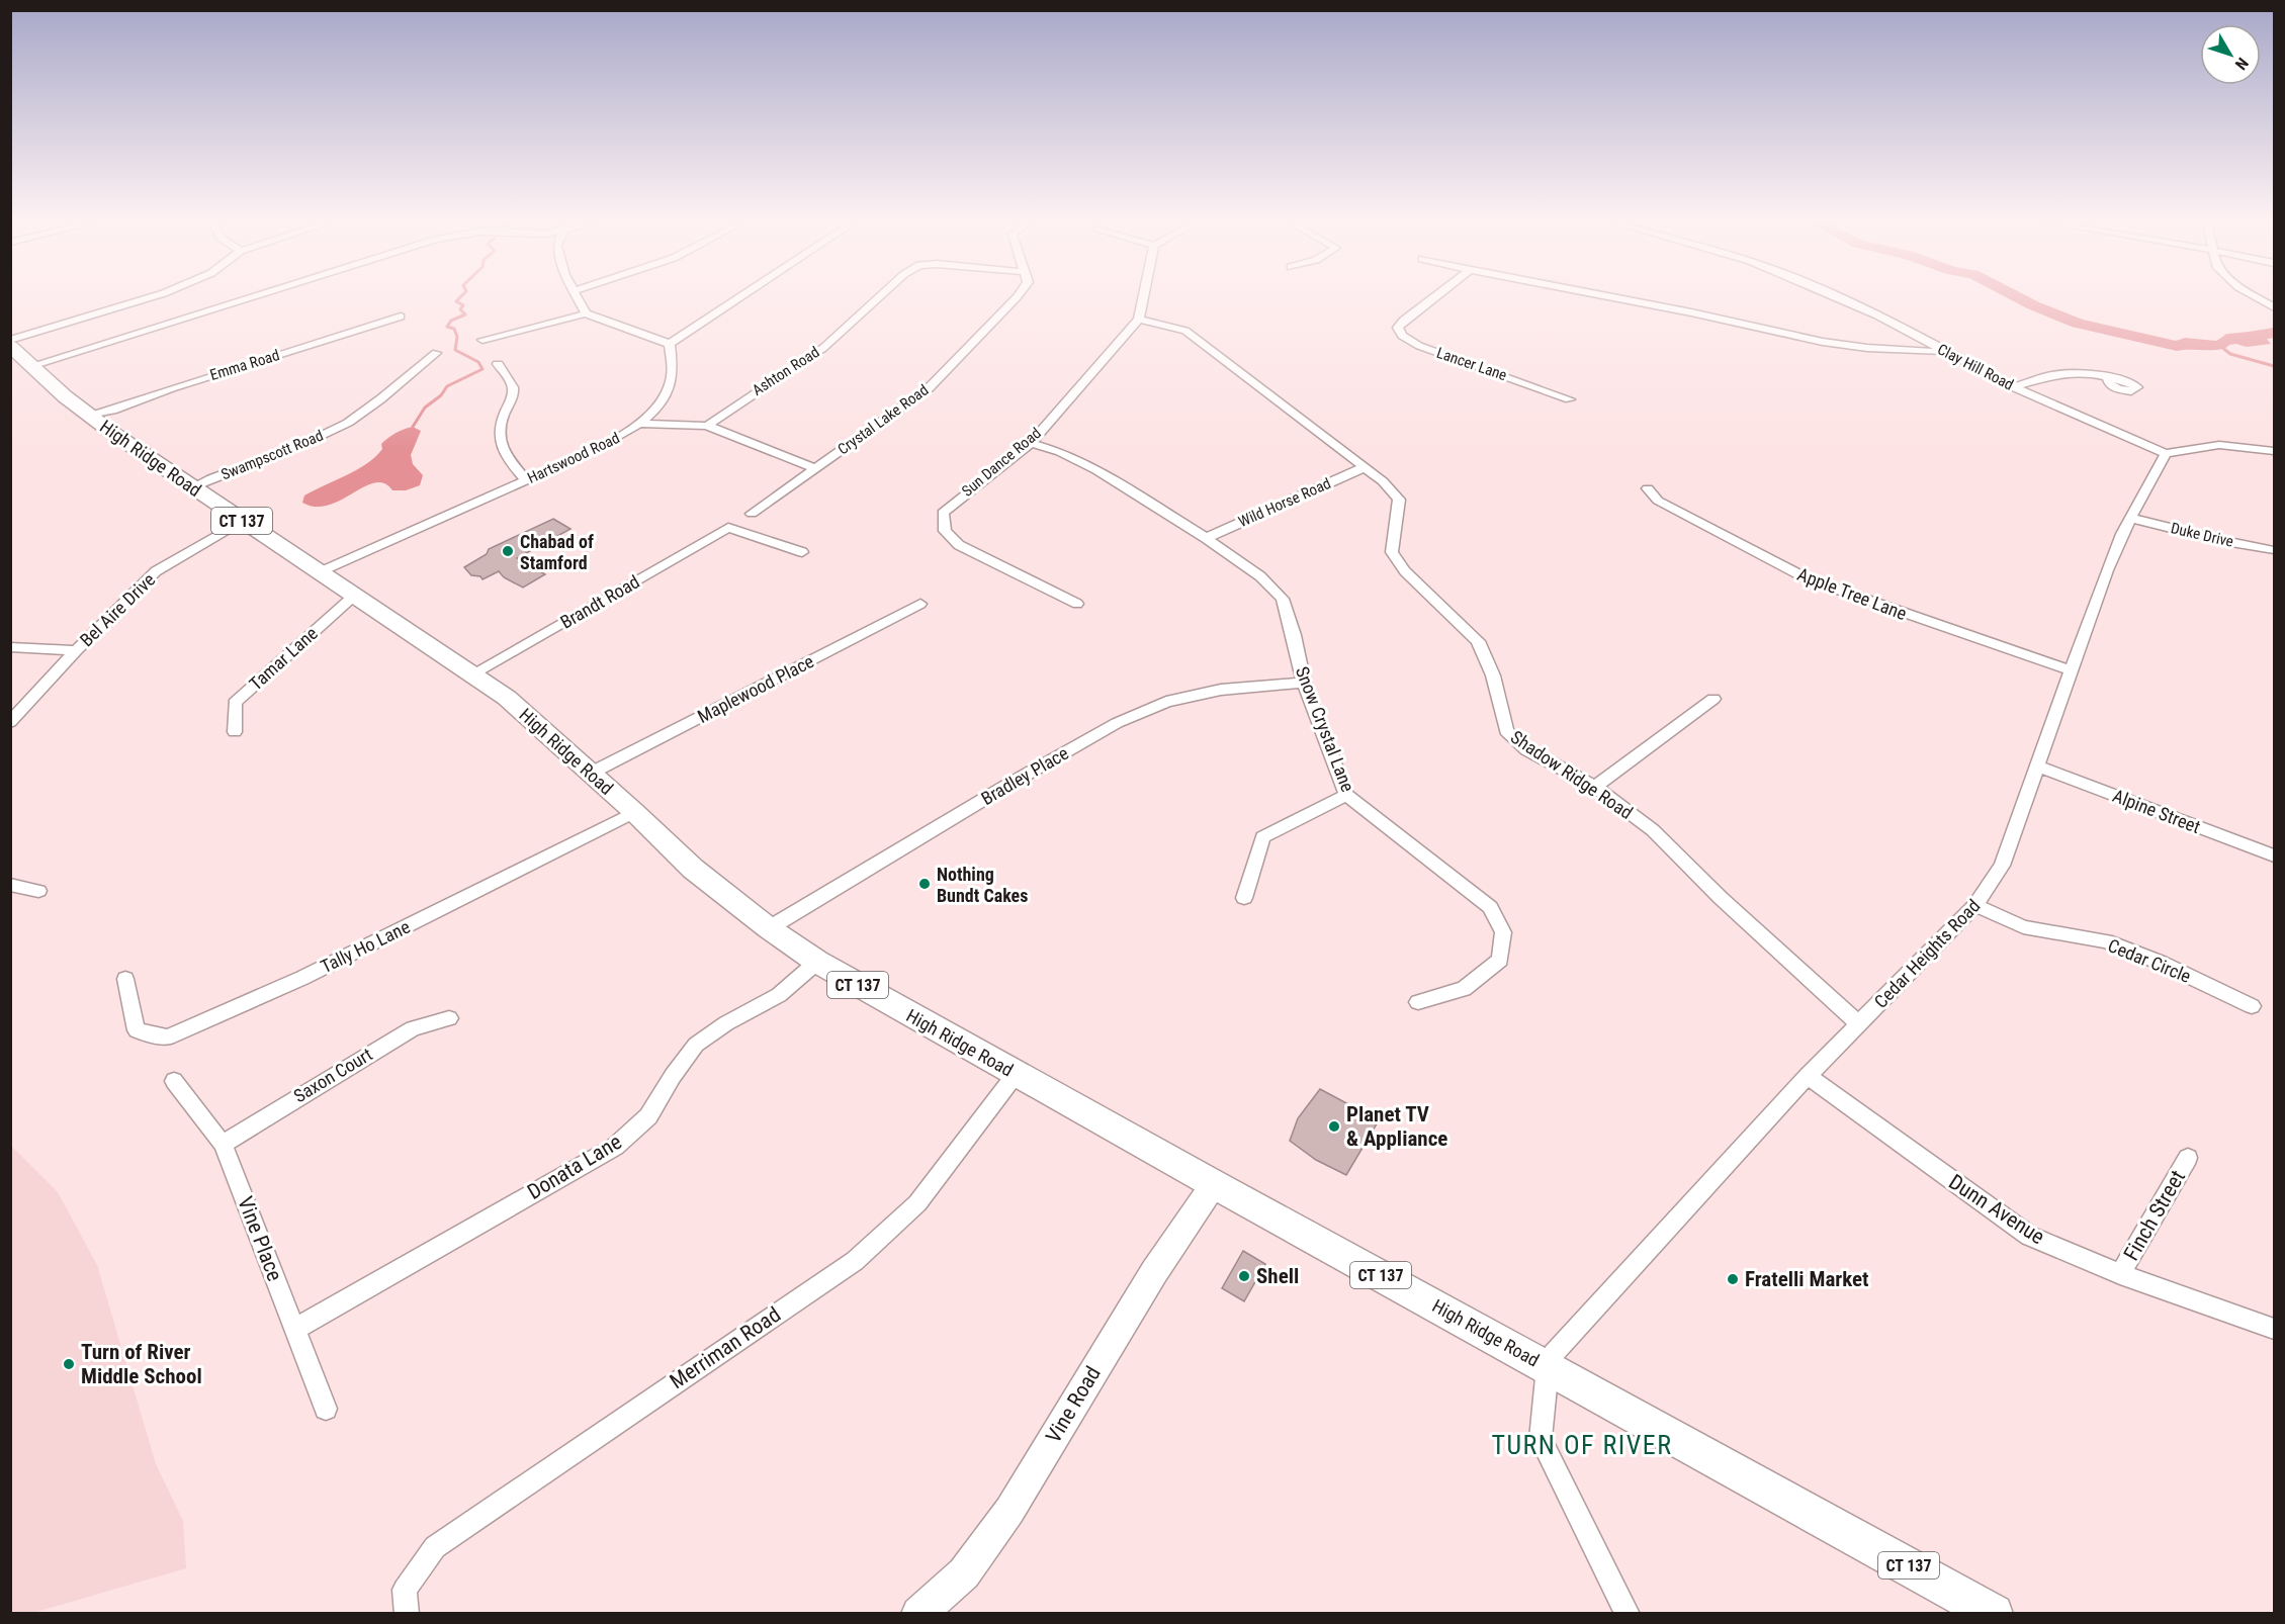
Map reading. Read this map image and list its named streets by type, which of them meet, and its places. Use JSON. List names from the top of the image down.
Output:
{
  "streets": {
    "main road": ["High Ridge Road", "CT 137"],
    "street": [
      "Lancer Lane",
      "Emma Road",
      "Clay Hill Road",
      "Ashton Road",
      "Crystal Lake Road",
      "Swampscott Road",
      "Hartswood Road",
      "Sun Dance Road",
      "Wild Horse Road",
      "Duke Drive",
      "Apple Tree Lane",
      "Brandt Road",
      "Bel Aire Drive",
      "Tamar Lane",
      "Maplewood Place",
      "Snow Crystal Lane",
      "Shadow Ridge Road",
      "Bradley Place",
      "Alpine Street",
      "Tally Ho Lane",
      "Cedar Heights Road",
      "Cedar Circle",
      "Saxon Court",
      "Donata Lane",
      "Dunn Avenue",
      "Finch Street",
      "Vine Place",
      "Merriman Road",
      "Vine Road"
    ]
  },
  "crossings": [
    ["Emma Road", "High Ridge Road"],
    ["Clay Hill Road", "Cedar Heights Road"],
    ["Swampscott Road", "High Ridge Road"],
    ["High Ridge Road", "Hartswood Road"],
    ["High Ridge Road", "Brandt Road"],
    ["High Ridge Road", "Bel Aire Drive"],
    ["High Ridge Road", "Tamar Lane"],
    ["High Ridge Road", "Maplewood Place"],
    ["High Ridge Road", "Bradley Place"],
    ["High Ridge Road", "Tally Ho Lane"],
    ["High Ridge Road", "Cedar Heights Road"],
    ["High Ridge Road", "Donata Lane"],
    ["High Ridge Road", "Merriman Road"],
    ["High Ridge Road", "Vine Road"],
    ["Sun Dance Road", "Snow Crystal Lane"],
    ["Sun Dance Road", "Shadow Ridge Road"],
    ["Wild Horse Road", "Snow Crystal Lane"],
    ["Wild Horse Road", "Shadow Ridge Road"],
    ["Duke Drive", "Cedar Heights Road"],
    ["Apple Tree Lane", "Cedar Heights Road"],
    ["Snow Crystal Lane", "Bradley Place"],
    ["Shadow Ridge Road", "Cedar Heights Road"],
    ["Alpine Street", "Cedar Heights Road"],
    ["Cedar Heights Road", "Cedar Circle"],
    ["Cedar Heights Road", "Dunn Avenue"],
    ["Saxon Court", "Vine Place"],
    ["Donata Lane", "Vine Place"],
    ["Dunn Avenue", "Finch Street"]
  ],
  "districts": ["TURN OF RIVER"],
  "places": [
    "Chabad of Stamford",
    "Nothing Bundt Cakes",
    "Planet TV & Appliance",
    "Shell",
    "Fratelli Market",
    "Turn of River Middle School"
  ],
  "north": "bottom right"
}
